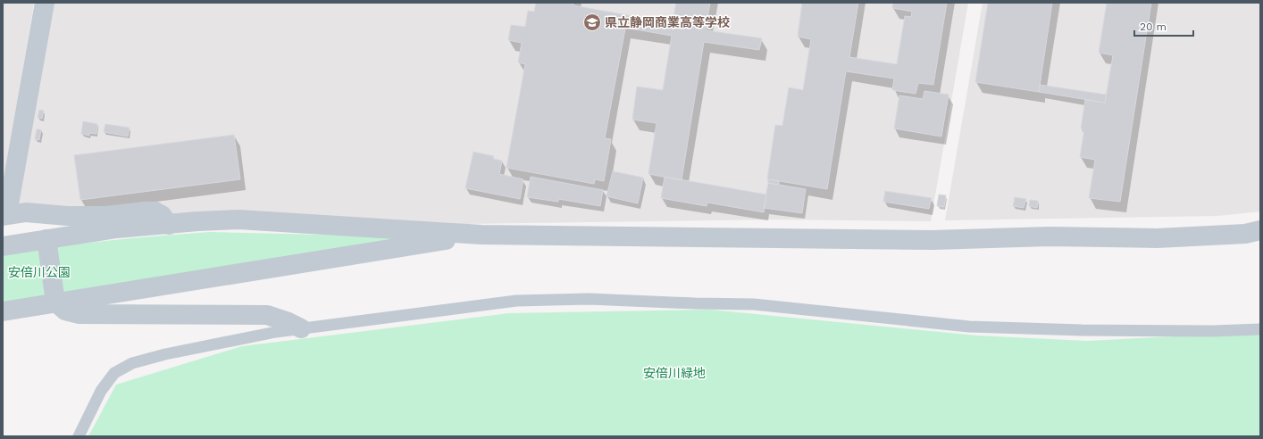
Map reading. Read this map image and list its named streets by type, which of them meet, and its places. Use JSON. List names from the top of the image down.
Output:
{
  "parks": ["安倍川公園", "安倍川緑地"],
  "places": {
    "school or university": ["県立静岡商業高等学校"]
  },
  "scale_bar": "20 m"
}
